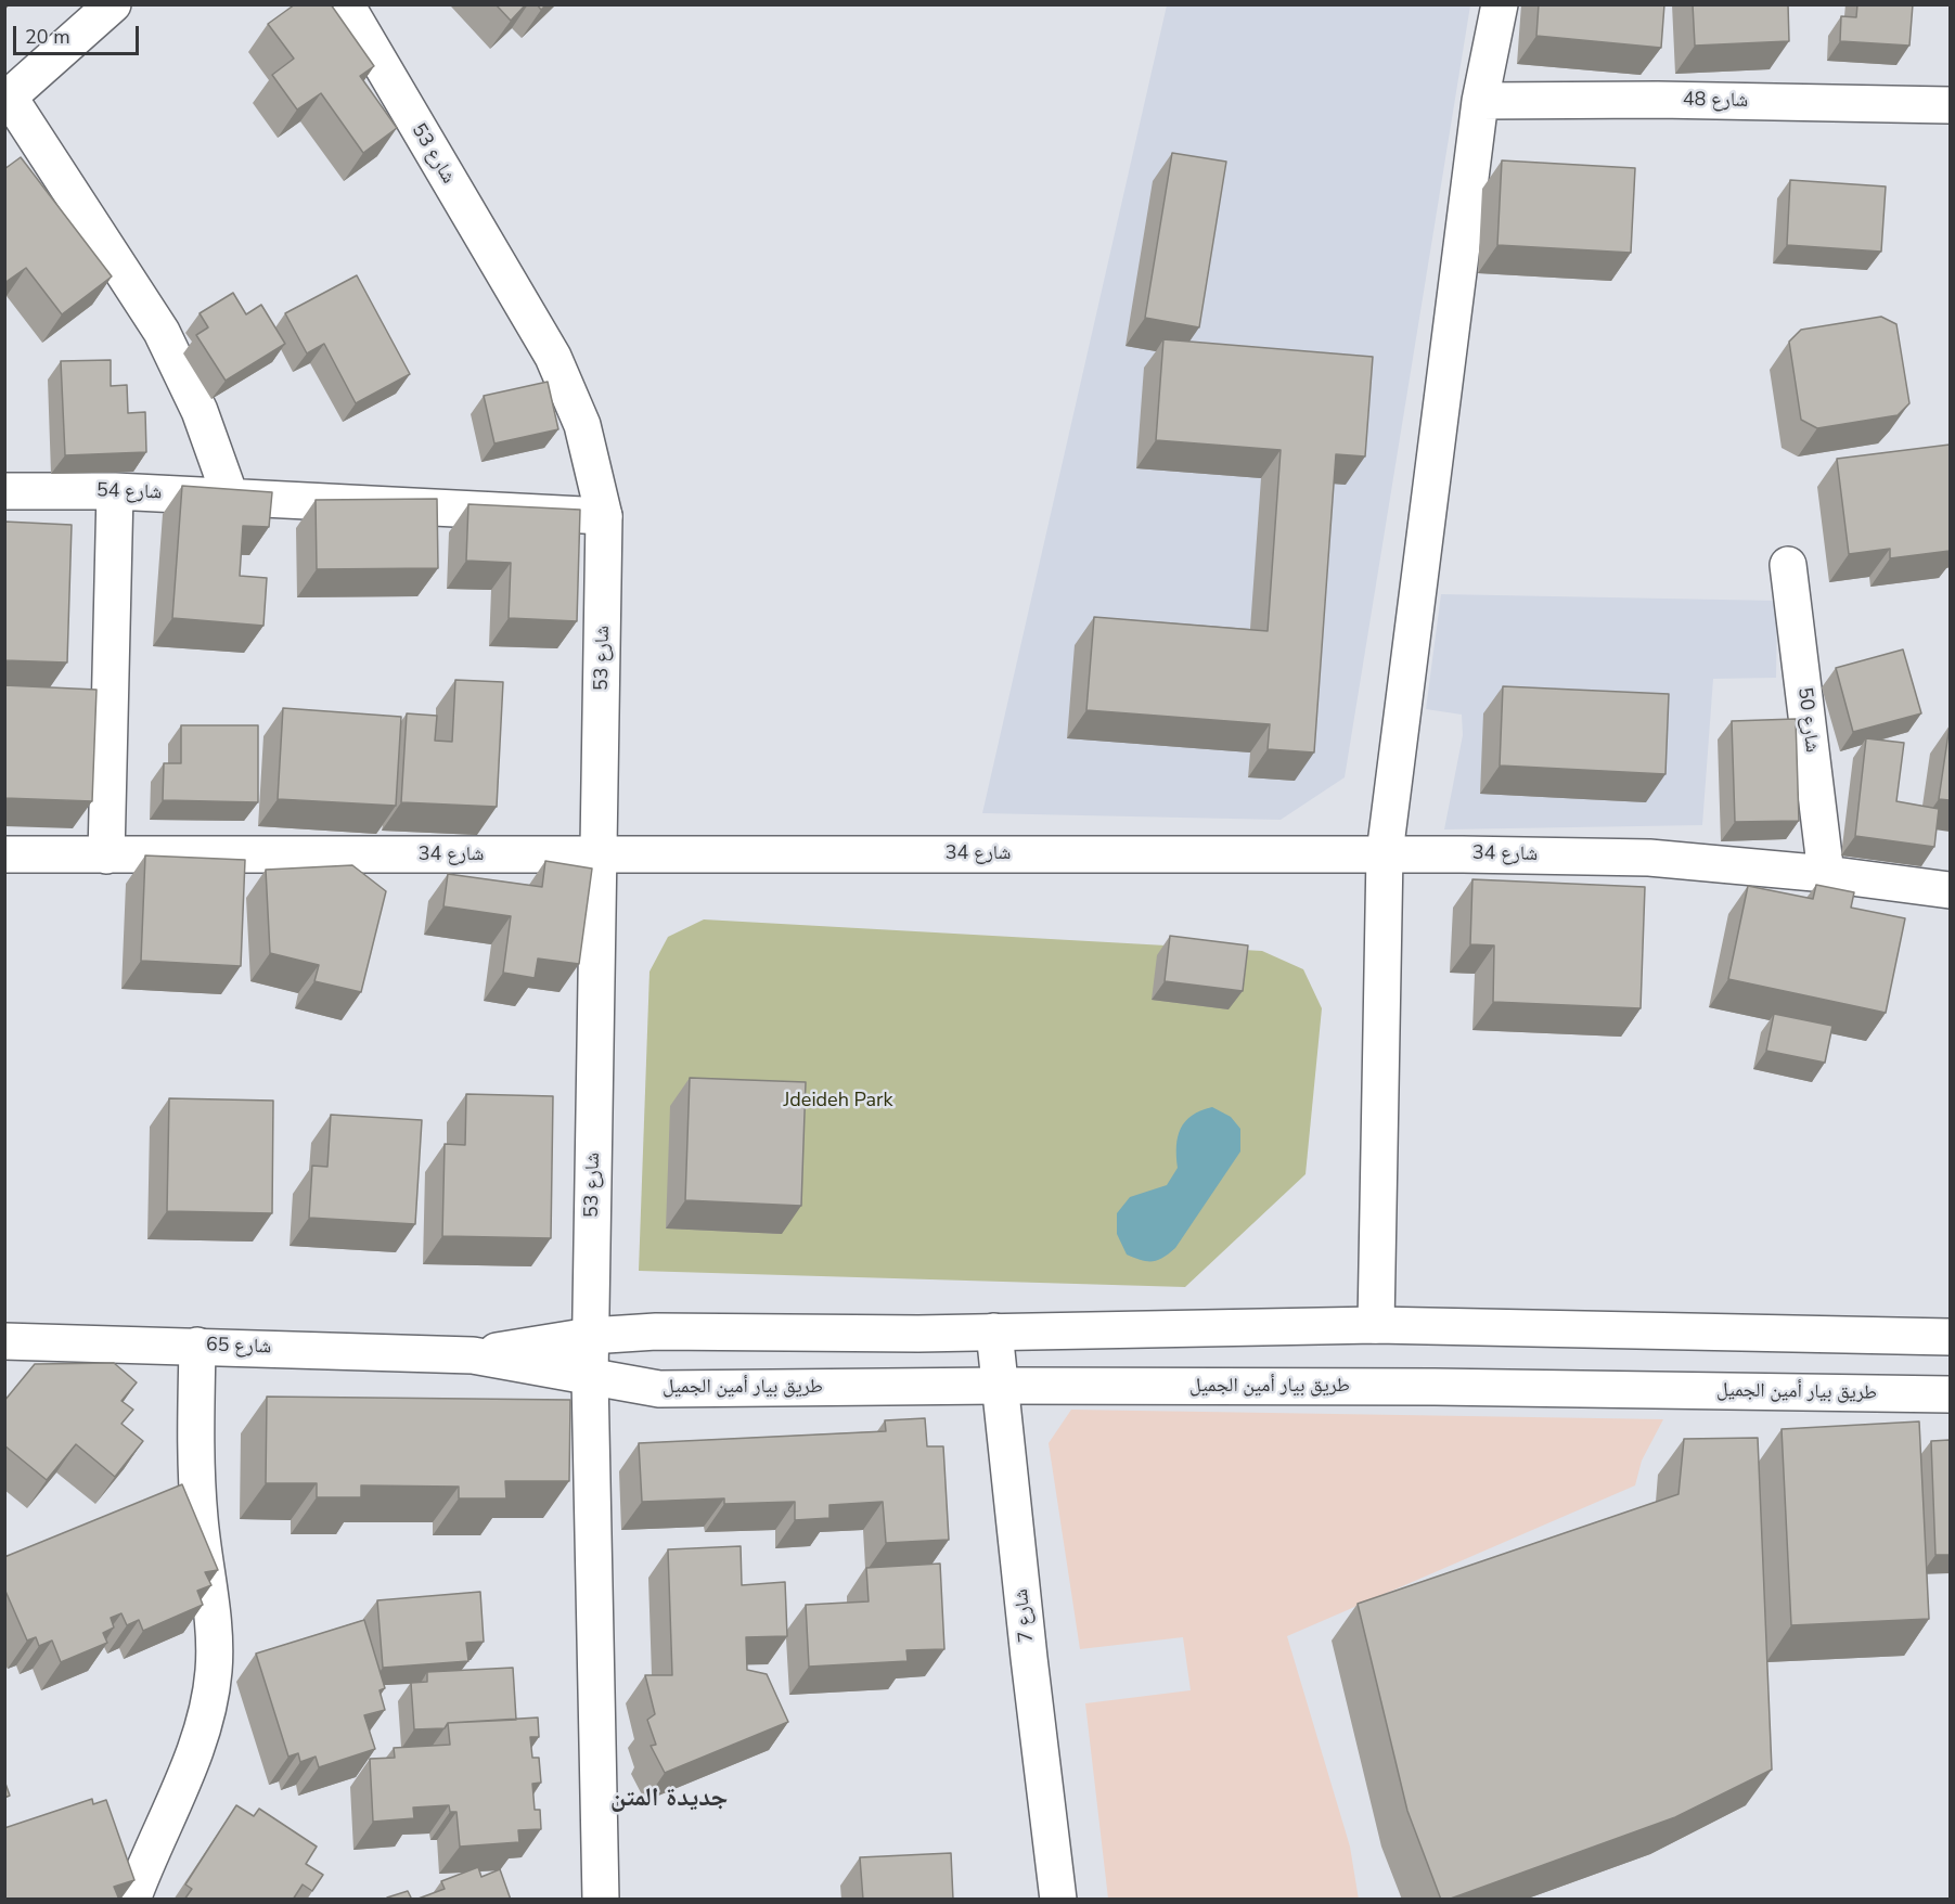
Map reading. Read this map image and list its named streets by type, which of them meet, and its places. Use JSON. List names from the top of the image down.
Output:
{
  "streets": {
    "street": [
      "شارع 48",
      "شارع 53",
      "شارع 54",
      "شارع 50",
      "شارع 34",
      "شارع 65",
      "طريق بيار أمين الجميل",
      "شارع 7"
    ]
  },
  "crossings": [
    ["شارع 53", "شارع 54"],
    ["شارع 53", "شارع 34"],
    ["شارع 53", "شارع 65"],
    ["شارع 53", "طريق بيار أمين الجميل"],
    ["شارع 50", "شارع 34"],
    ["شارع 65", "طريق بيار أمين الجميل"],
    ["طريق بيار أمين الجميل", "شارع 7"]
  ],
  "districts": ["جديدة المتن"],
  "parks": ["Jdeideh Park"],
  "scale_bar": "20 m"
}
